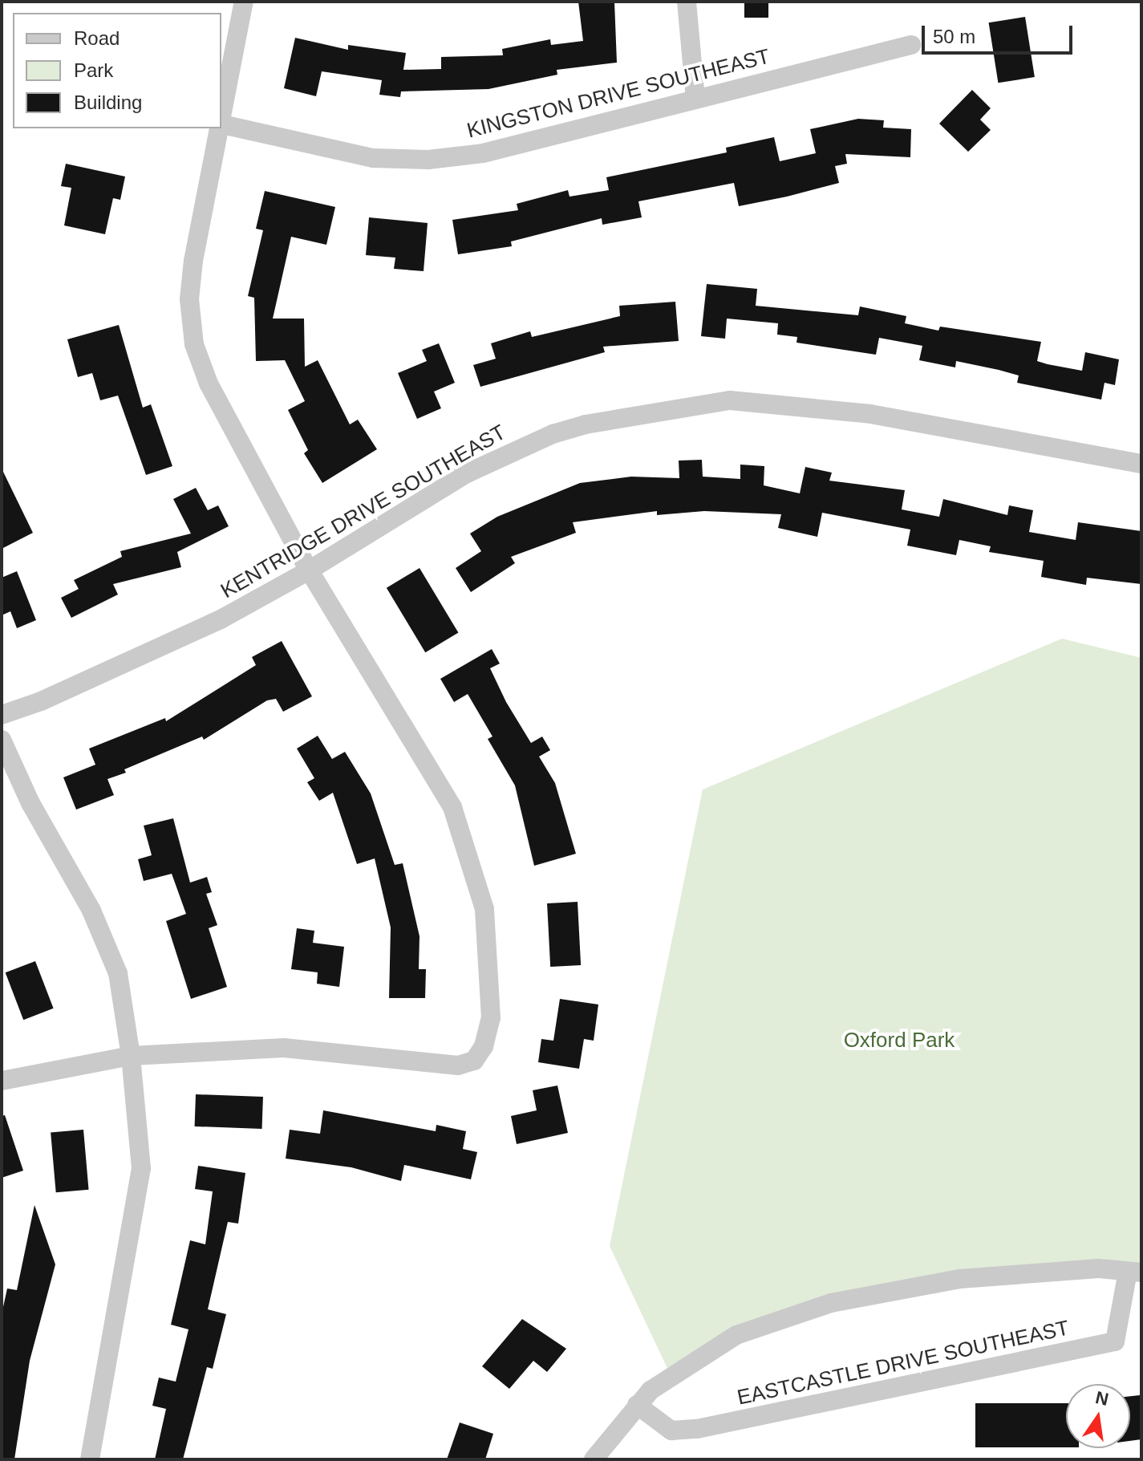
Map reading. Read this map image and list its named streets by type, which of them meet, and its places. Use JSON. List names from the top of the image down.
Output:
{
  "streets": {
    "street": ["KINGSTON DRIVE SOUTHEAST", "KENTRIDGE DRIVE SOUTHEAST", "EASTCASTLE DRIVE SOUTHEAST"]
  },
  "parks": ["Oxford Park"],
  "legend": ["Road", "Park", "Building"],
  "scale_bar": "50 m",
  "north": "top"
}
